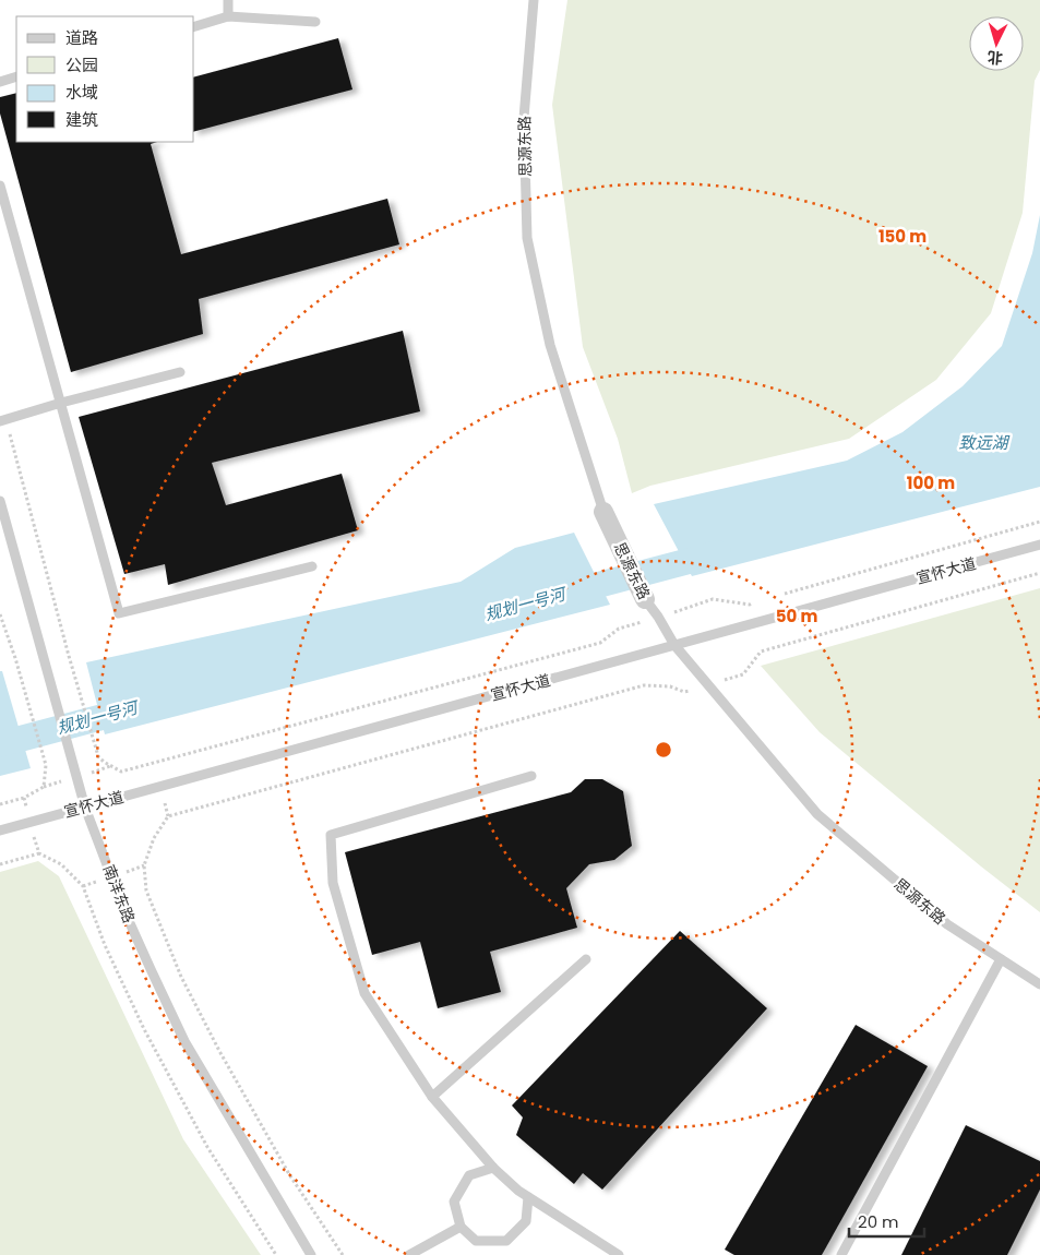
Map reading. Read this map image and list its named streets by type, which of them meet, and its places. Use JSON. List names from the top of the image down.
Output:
{
  "streets": {
    "street": ["思源东路"],
    "lane": ["宣怀大道", "南洋东路"]
  },
  "crossings": [
    ["思源东路", "宣怀大道"],
    ["宣怀大道", "南洋东路"]
  ],
  "water": ["致远湖", "规划一号河"],
  "legend": [
    "道路",
    "公园",
    "水域",
    "建筑"
  ],
  "scale_bar": "20 m",
  "north": "bottom",
  "rings": ["150 m", "100 m", "50 m"]
}
